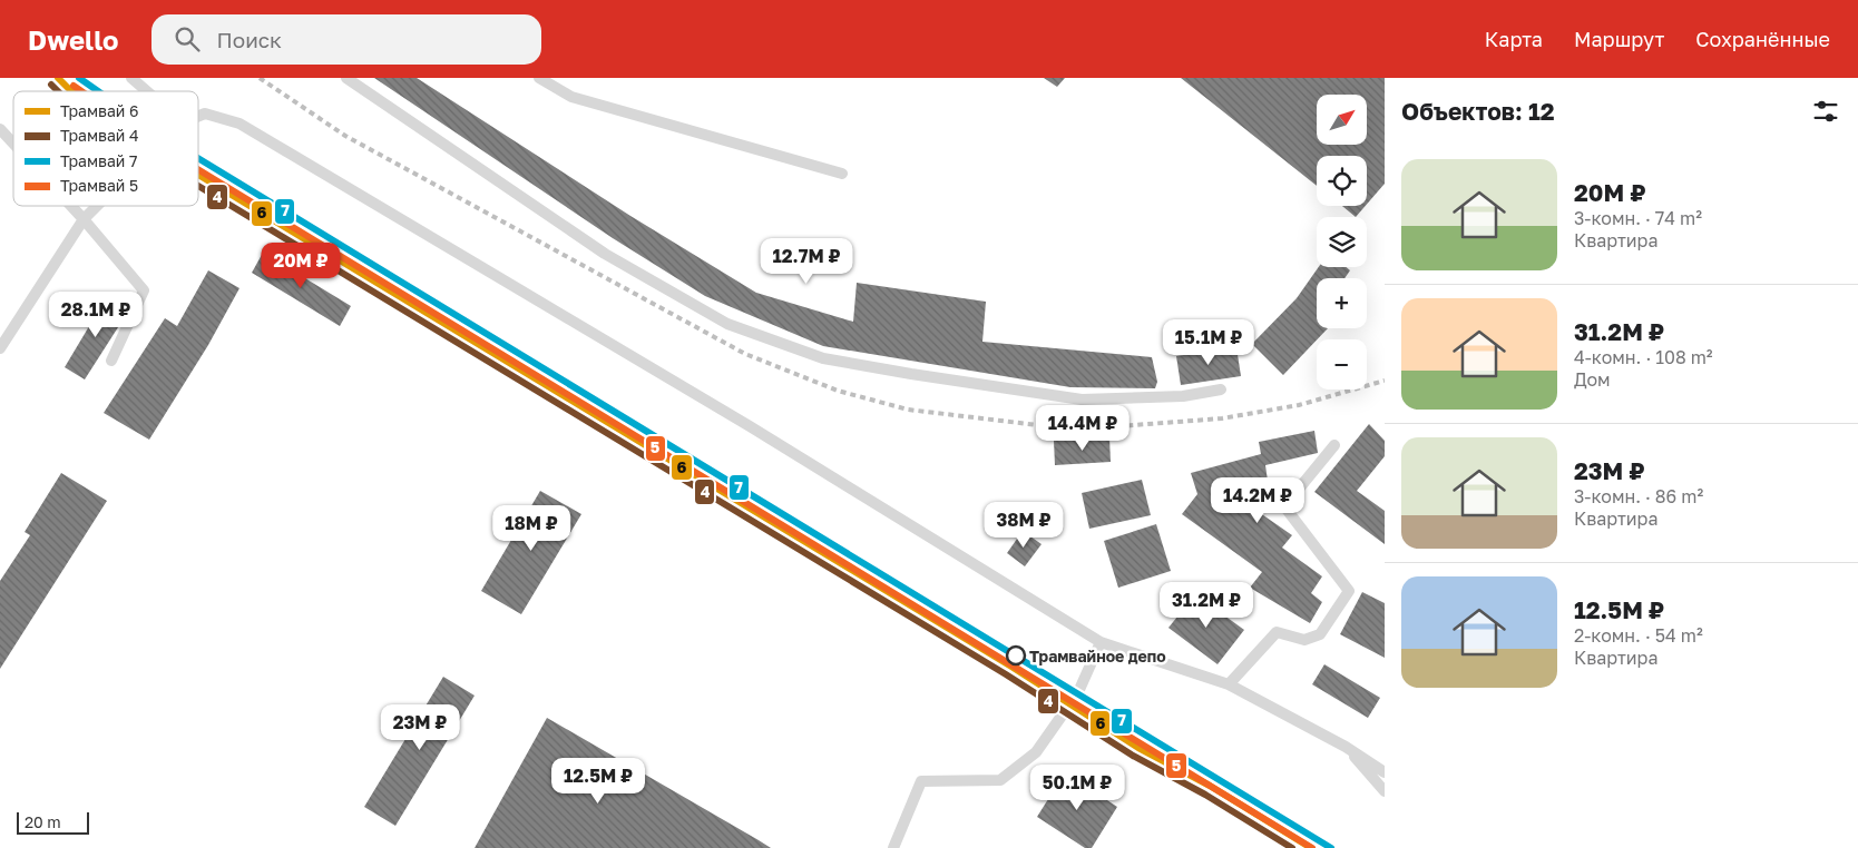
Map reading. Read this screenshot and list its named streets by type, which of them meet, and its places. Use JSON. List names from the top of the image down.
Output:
{
  "places": ["Трамвайное депо"],
  "lines": [
    "tram line 6",
    "tram line 7",
    "tram line 4",
    "tram line 5"
  ],
  "legend": [
    "Трамвай 6",
    "Трамвай 4",
    "Трамвай 7",
    "Трамвай 5"
  ],
  "scale_bar": "20 m",
  "north": "top right",
  "page": {
    "header": "Dwello",
    "search": "Поиск",
    "nav": ["Карта", "Маршрут", "Сохранённые"],
    "heading": "Объектов: 12",
    "map_buttons": ["+", "−"],
    "list": [
      {
        "name": "20M ₽",
        "note": "3-комн. · 74 m² · Квартира"
      },
      {
        "name": "31.2M ₽",
        "note": "4-комн. · 108 m² · Дом"
      },
      {
        "name": "23M ₽",
        "note": "3-комн. · 86 m² · Квартира"
      },
      {
        "name": "12.5M ₽",
        "note": "2-комн. · 54 m² · Квартира"
      }
    ],
    "price": [
      "12.7M ₽",
      "20M ₽",
      "28.1M ₽",
      "15.1M ₽",
      "14.4M ₽",
      "14.2M ₽",
      "38M ₽",
      "18M ₽",
      "31.2M ₽",
      "23M ₽",
      "12.5M ₽",
      "50.1M ₽"
    ],
    "scale": "20 m"
  }
}
